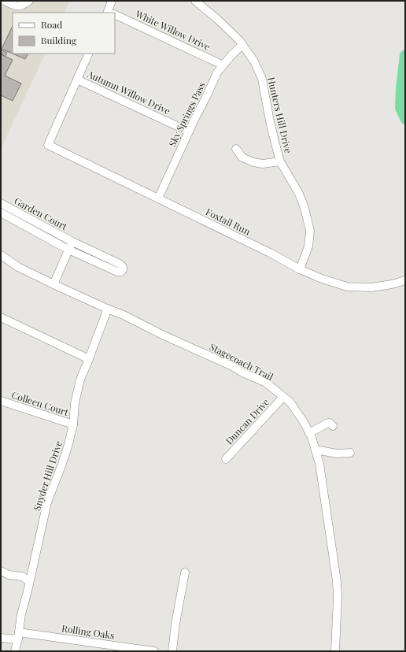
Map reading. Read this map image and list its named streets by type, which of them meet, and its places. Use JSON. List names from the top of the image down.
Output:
{
  "streets": {
    "street": [
      "White Willow Drive",
      "Autumn Willow Drive",
      "Sky Springs Pass",
      "Hunters Hill Drive",
      "Garden Court",
      "Foxtail Run",
      "Stagecoach Trail",
      "Colleen Court",
      "Duncan Drive",
      "Snyder Hill Drive",
      "Rolling Oaks"
    ]
  },
  "crossings": [
    ["White Willow Drive", "Sky Springs Pass"],
    ["Autumn Willow Drive", "Sky Springs Pass"],
    ["Autumn Willow Drive", "Foxtail Run"],
    ["Sky Springs Pass", "Hunters Hill Drive"],
    ["Sky Springs Pass", "Foxtail Run"],
    ["Hunters Hill Drive", "Foxtail Run"],
    ["Garden Court", "Stagecoach Trail"],
    ["Stagecoach Trail", "Duncan Drive"],
    ["Stagecoach Trail", "Snyder Hill Drive"],
    ["Colleen Court", "Snyder Hill Drive"],
    ["Snyder Hill Drive", "Rolling Oaks"]
  ],
  "legend": ["Road", "Building"]
}
